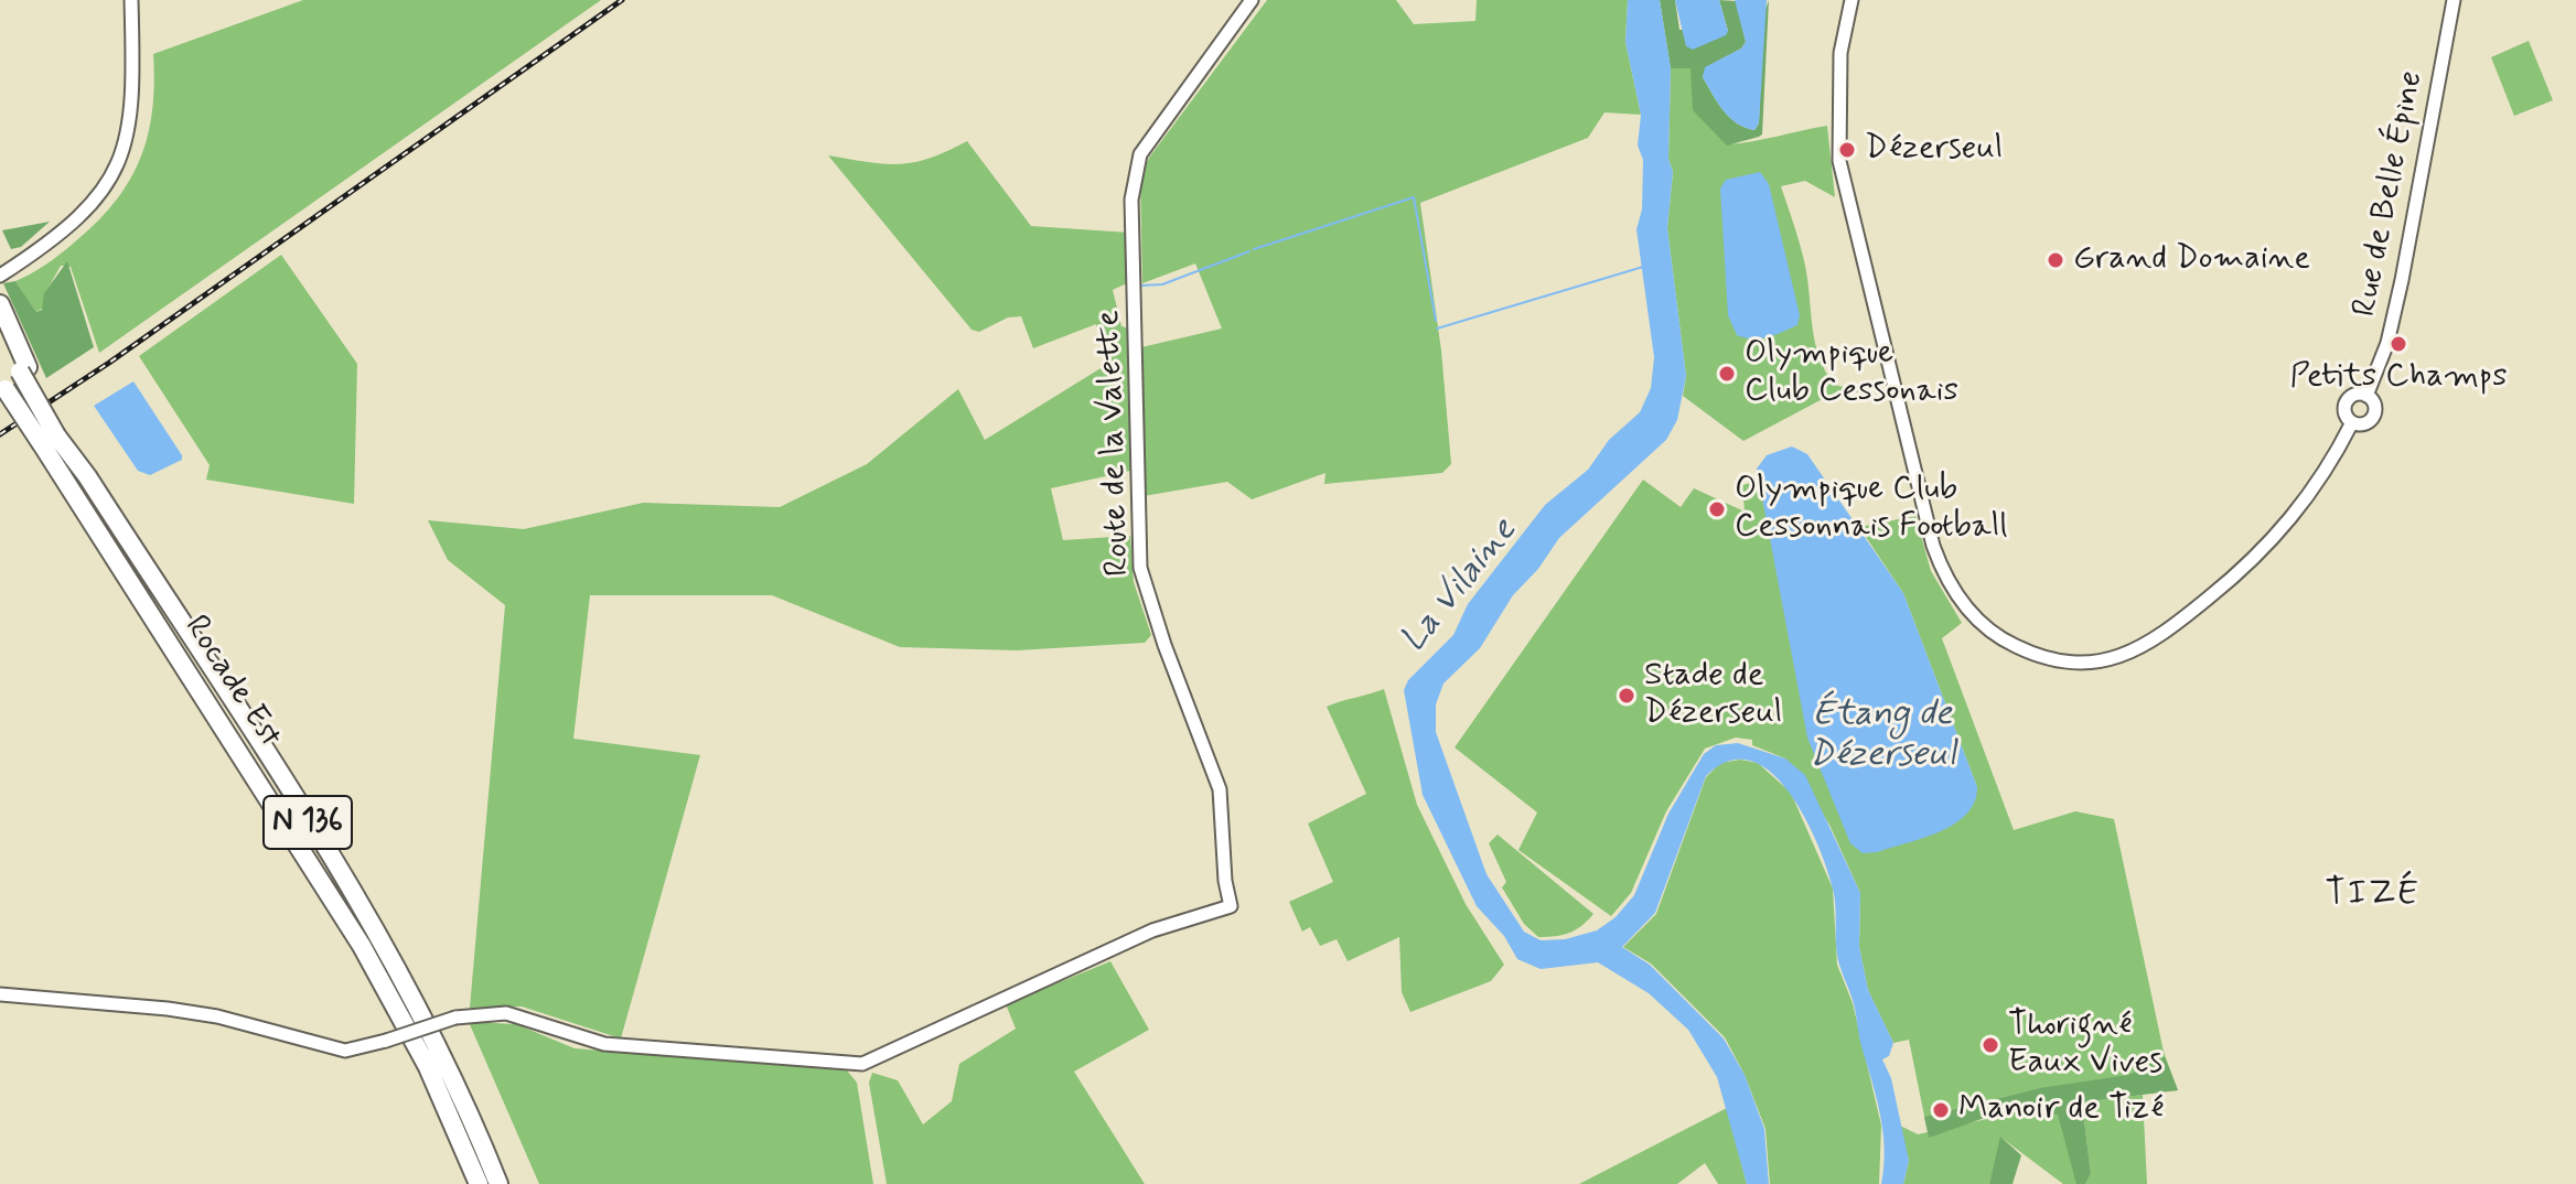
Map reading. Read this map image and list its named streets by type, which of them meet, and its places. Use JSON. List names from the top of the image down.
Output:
{
  "streets": {
    "highway": ["Rocade Est", "N 136"],
    "street": ["Rue de Belle Épine", "Route de la Valette"]
  },
  "crossings": [
    ["Rocade Est", "N 136"]
  ],
  "districts": ["TIZÉ"],
  "water": ["La Vilaine", "Étang de Dézerseul"],
  "places": [
    "Dézerseul",
    "Grand Domaine",
    "Petits Champs",
    "Olympique Club Cessonais",
    "Olympique Club Cessonnais Football",
    "Stade de Dézerseul",
    "Thorigné Eaux Vives",
    "Manoir de Tizé"
  ]
}
